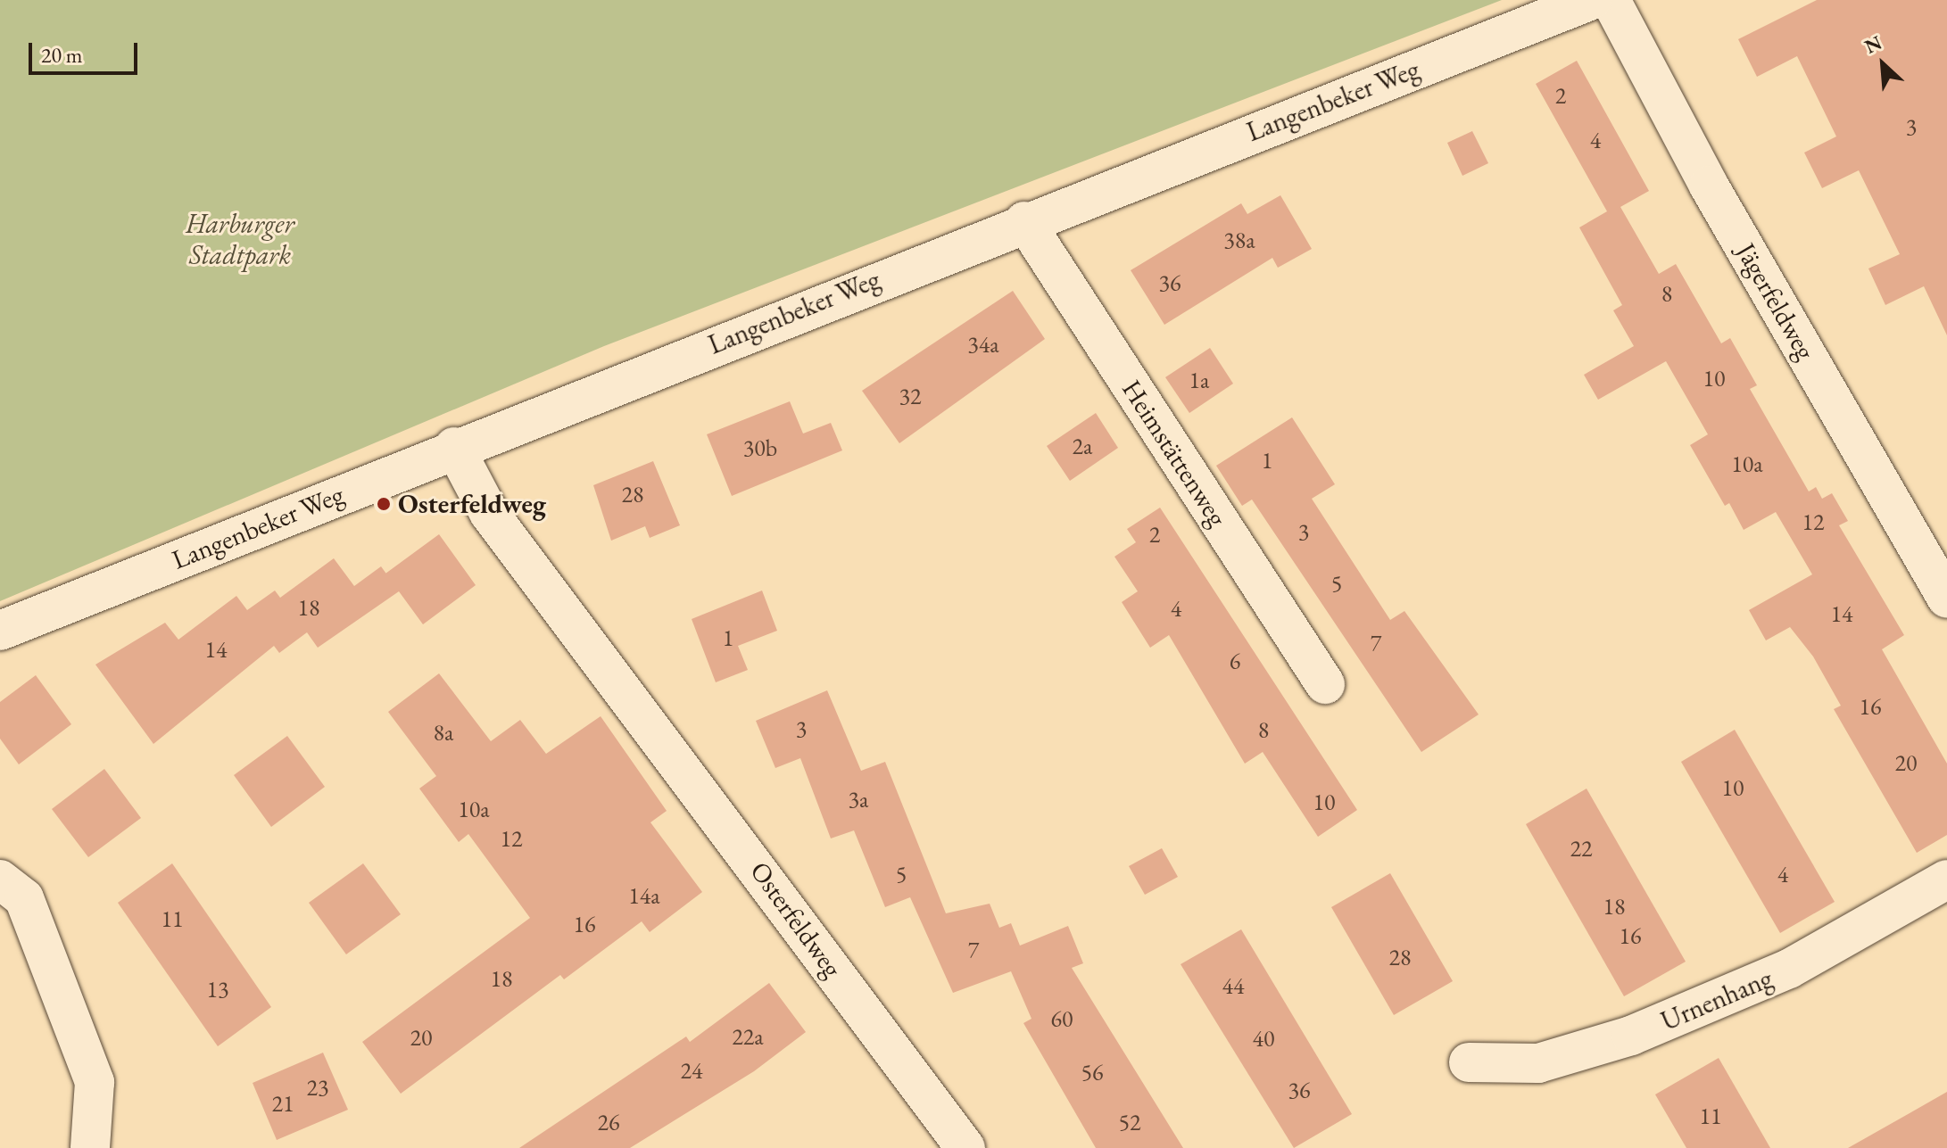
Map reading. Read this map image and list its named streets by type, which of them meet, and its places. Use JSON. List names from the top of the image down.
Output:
{
  "streets": {
    "street": [
      "Langenbeker Weg",
      "Jägerfeldweg",
      "Heimstättenweg",
      "Osterfeldweg",
      "Urnenhang"
    ]
  },
  "crossings": [
    ["Langenbeker Weg", "Heimstättenweg"],
    ["Langenbeker Weg", "Osterfeldweg"]
  ],
  "parks": ["Harburger Stadtpark"],
  "places": ["Osterfeldweg"],
  "house_numbers": [
    "2",
    "3",
    "4",
    "38a",
    "36",
    "8",
    "34a",
    "10",
    "1a",
    "32",
    "2a",
    "30b",
    "1",
    "10a",
    "28",
    "12",
    "3",
    "2",
    "5",
    "18",
    "4",
    "14",
    "1",
    "7",
    "14",
    "6",
    "16",
    "3",
    "8",
    "8a",
    "20",
    "10",
    "3a",
    "10",
    "10a",
    "12",
    "22",
    "5",
    "4",
    "14a",
    "18",
    "11",
    "16",
    "16",
    "7",
    "28",
    "18",
    "44",
    "13",
    "60",
    "22a",
    "20",
    "40",
    "24",
    "56",
    "23",
    "36",
    "21",
    "11",
    "26",
    "52"
  ],
  "scale_bar": "20 m",
  "north": "top left"
}
